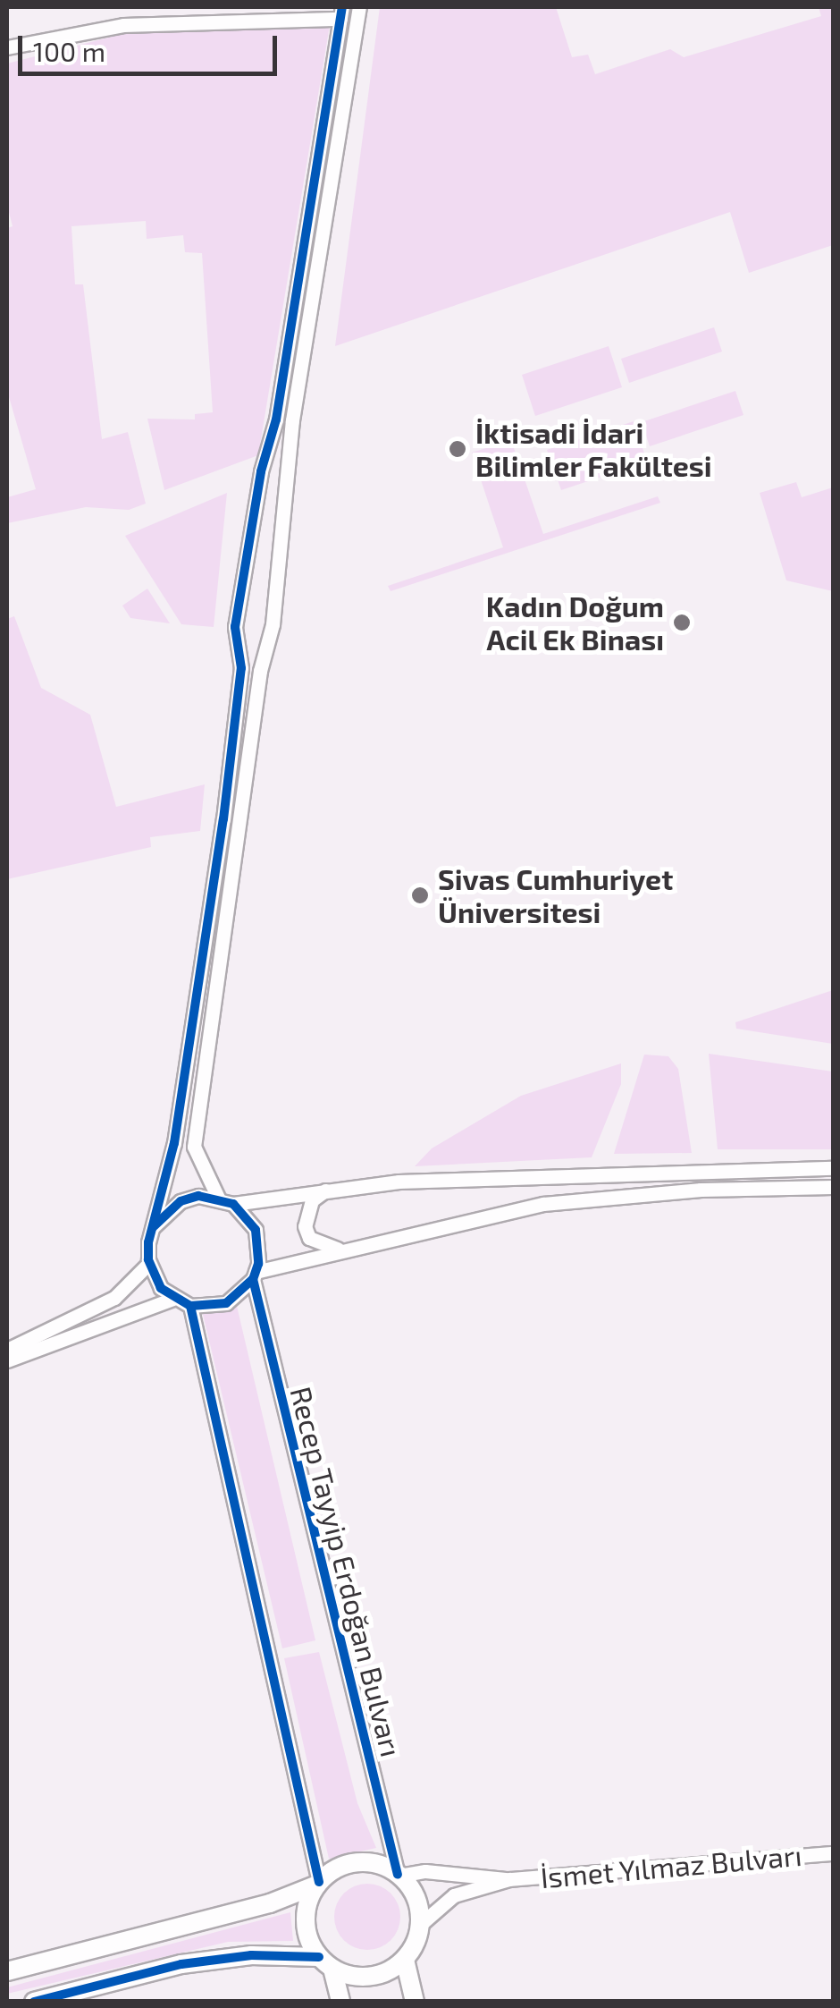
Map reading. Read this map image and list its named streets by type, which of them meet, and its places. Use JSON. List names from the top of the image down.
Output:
{
  "streets": {
    "street": ["Recep Tayyip Erdoğan Bulvarı", "İsmet Yılmaz Bulvarı"]
  },
  "crossings": [
    ["Recep Tayyip Erdoğan Bulvarı", "İsmet Yılmaz Bulvarı"]
  ],
  "places": ["İktisadi İdari Bilimler Fakültesi", "Kadın Doğum Acil Ek Binası", "Sivas Cumhuriyet Üniversitesi"],
  "scale_bar": "100 m"
}
